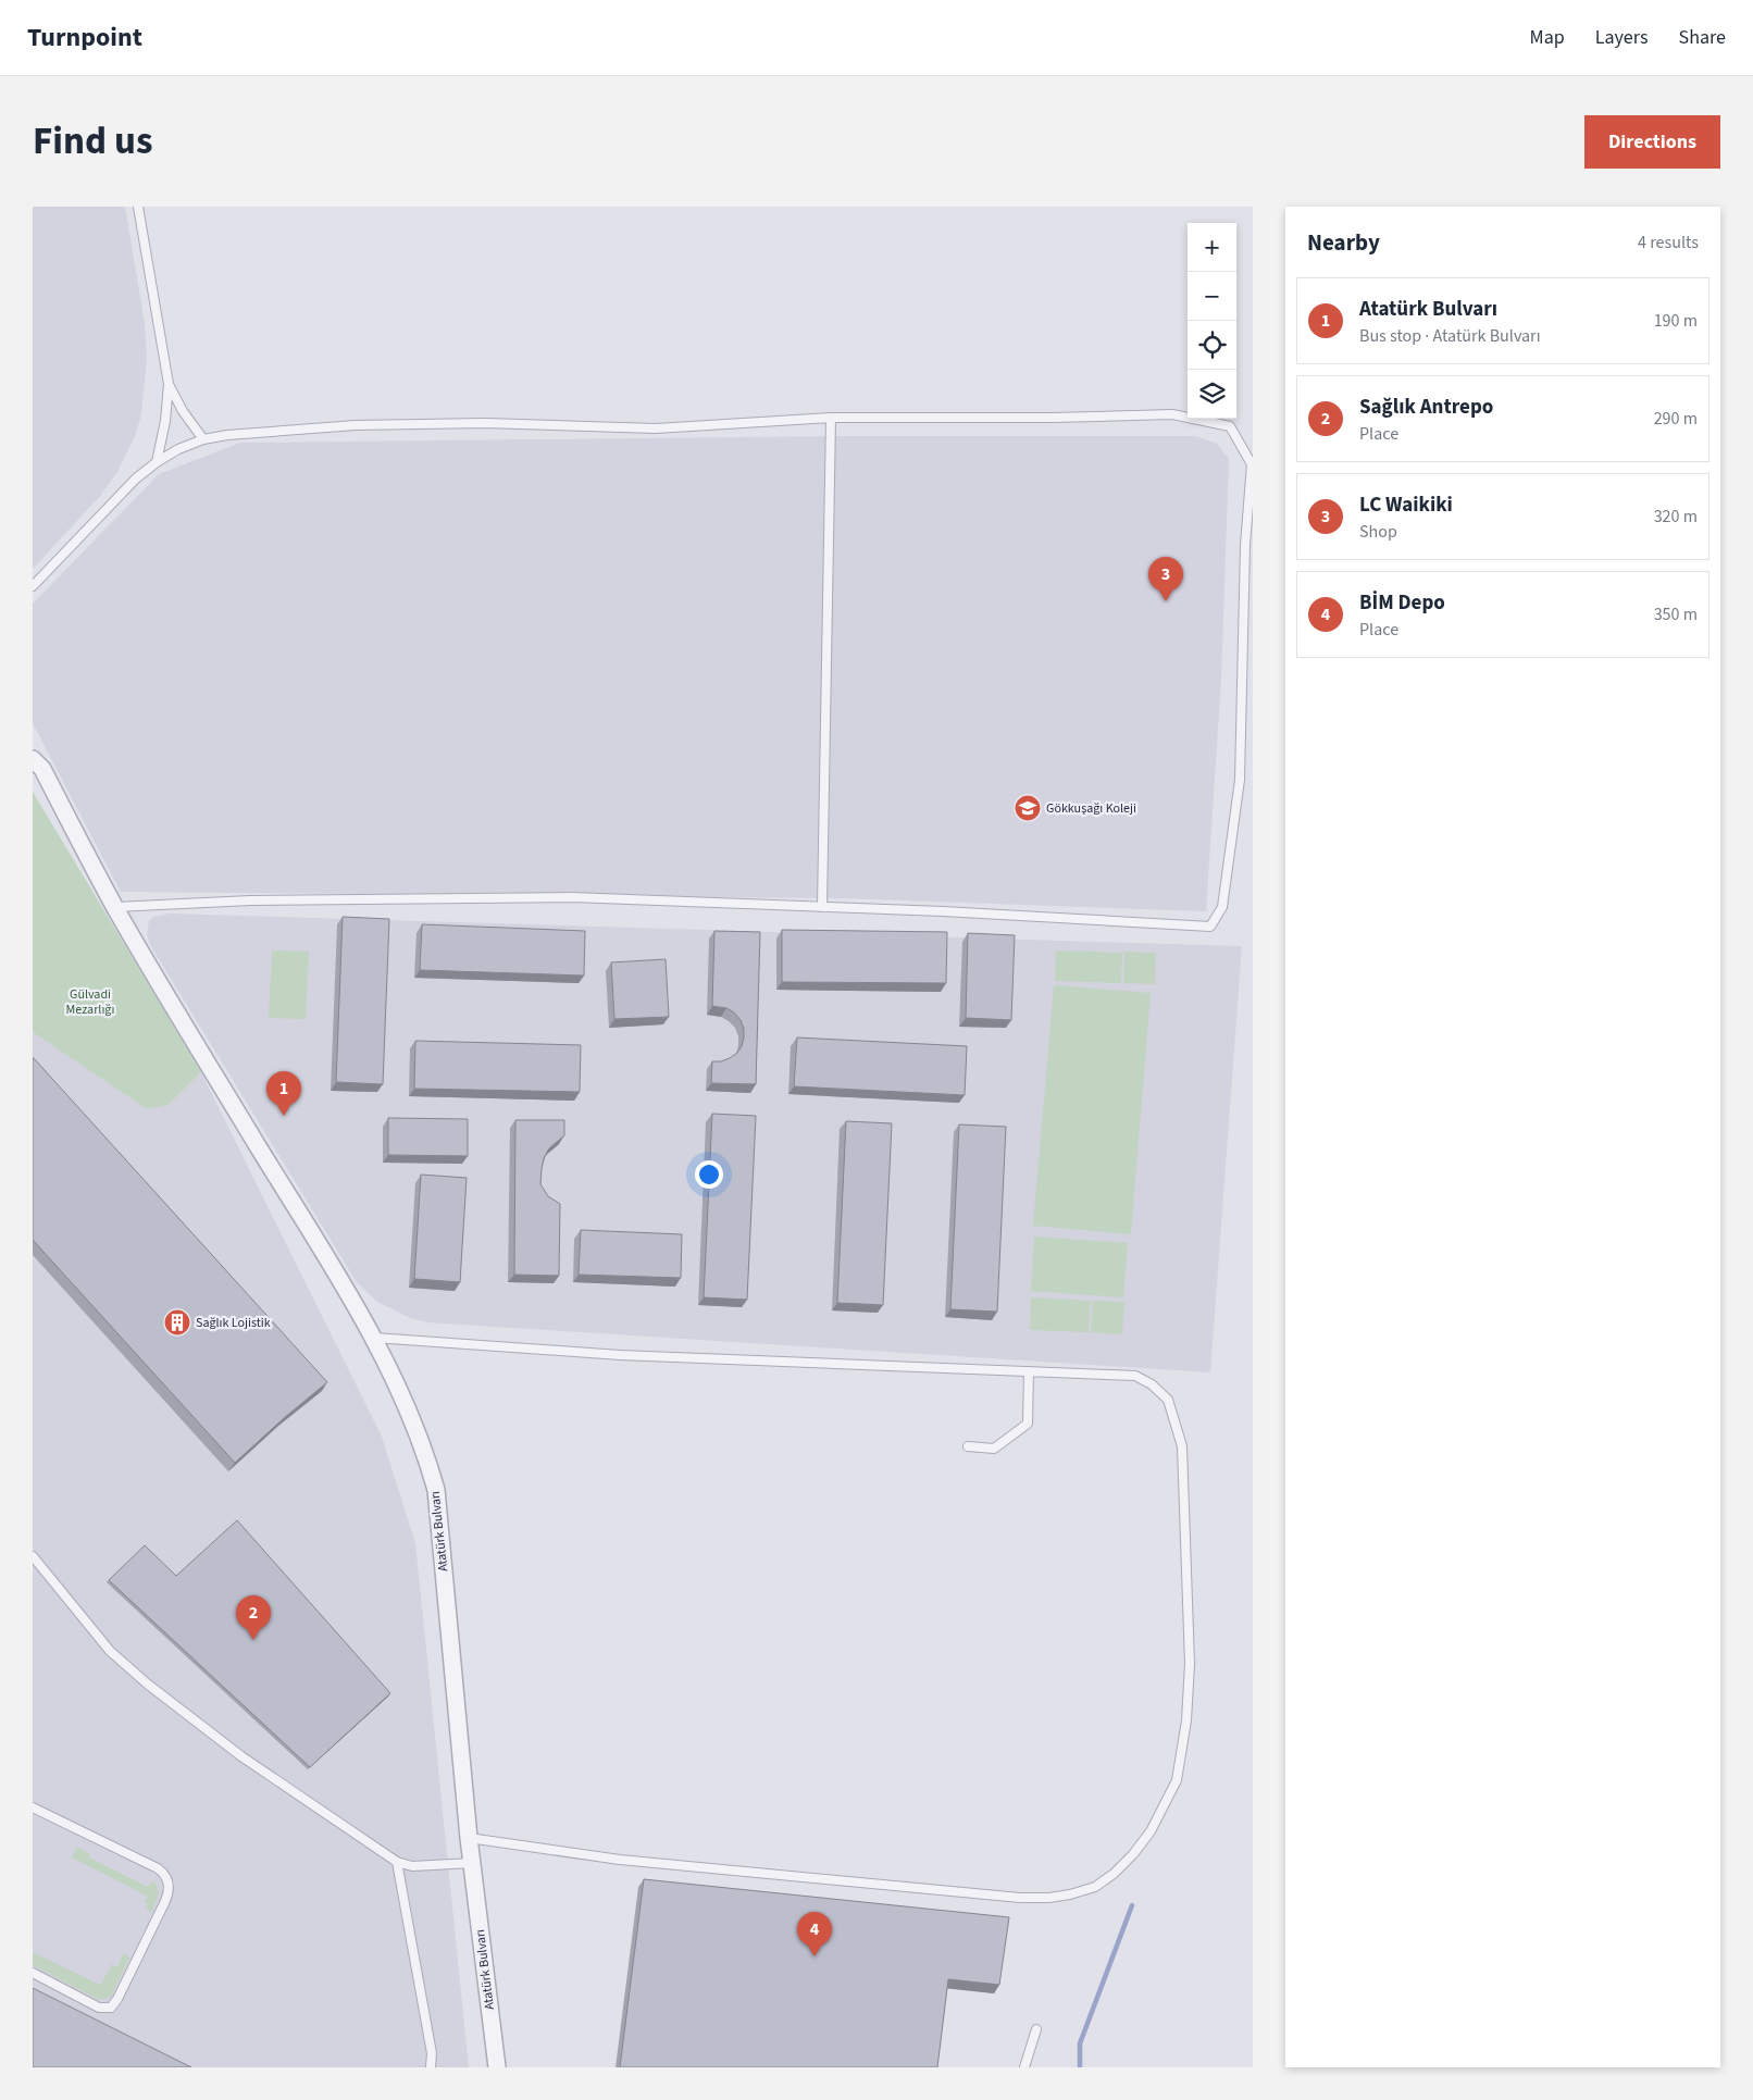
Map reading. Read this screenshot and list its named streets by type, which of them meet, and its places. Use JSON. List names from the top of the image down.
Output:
{
  "streets": {
    "street": ["Atatürk Bulvarı"]
  },
  "parks": ["Gülvadi Mezarlığı"],
  "places": {
    "school or university": ["Gökkuşağı Koleji"],
    "building": ["Sağlık Lojistik"]
  },
  "page": {
    "header": "Turnpoint",
    "nav": ["Map", "Layers", "Share"],
    "title": "Find us",
    "buttons": "Directions",
    "heading": ["Nearby", "4 results"],
    "map_buttons": ["+", "−"],
    "list": [
      {
        "mark": "1",
        "name": "Atatürk Bulvarı",
        "note": "Bus stop · Atatürk Bulvarı",
        "value": "190 m"
      },
      {
        "mark": "2",
        "name": "Sağlık Antrepo",
        "note": "Place",
        "value": "290 m"
      },
      {
        "mark": "3",
        "name": "LC Waikiki",
        "note": "Shop",
        "value": "320 m"
      },
      {
        "mark": "4",
        "name": "BİM Depo",
        "note": "Place",
        "value": "350 m"
      }
    ],
    "pins": [
      "3",
      "1",
      "2",
      "4"
    ]
  }
}
